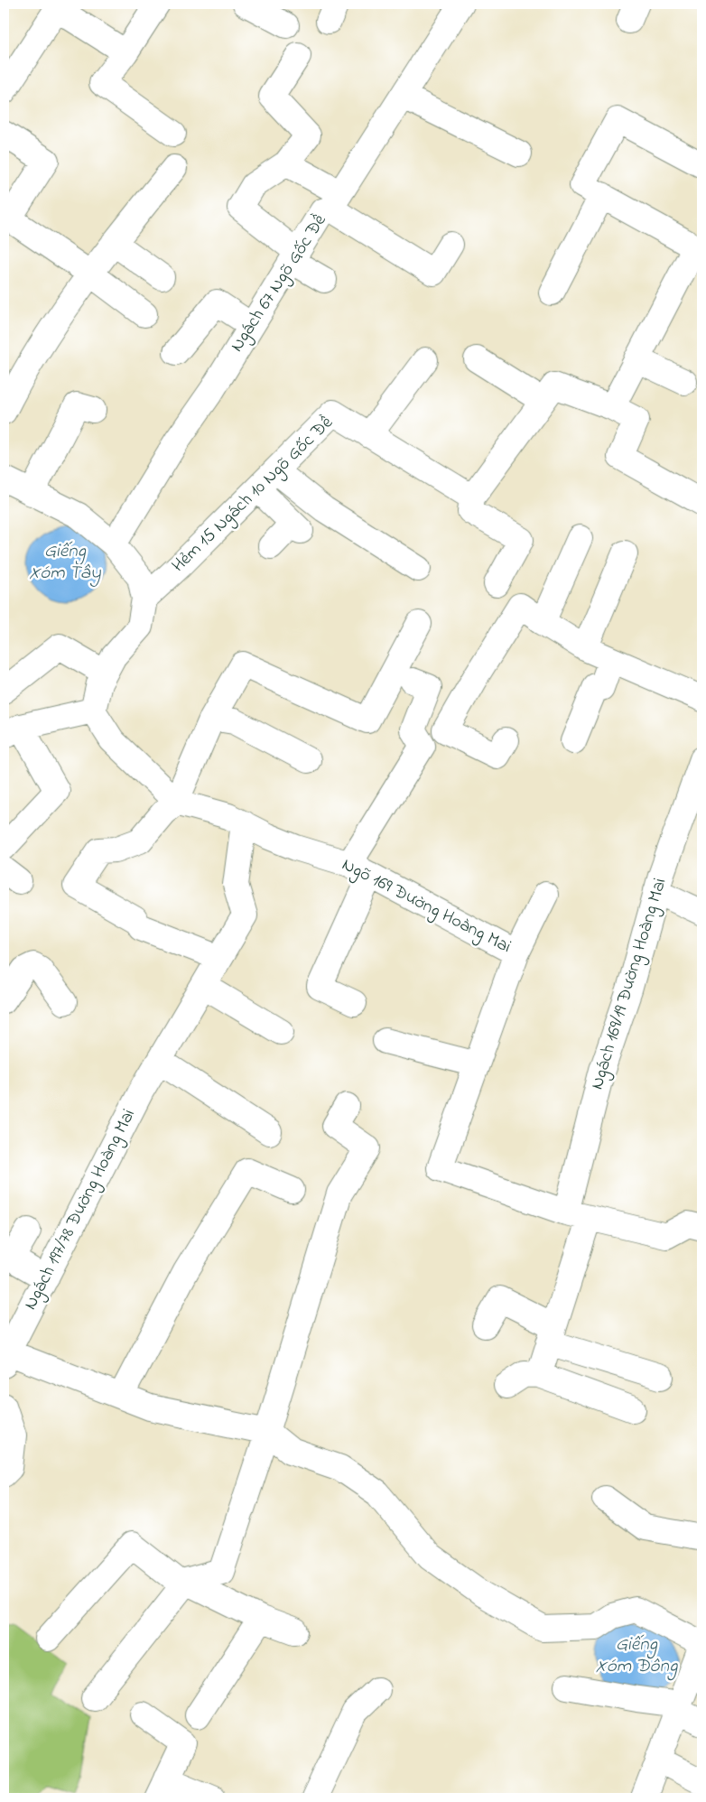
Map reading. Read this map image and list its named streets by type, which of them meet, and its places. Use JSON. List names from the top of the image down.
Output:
{
  "streets": {
    "street": [
      "Ngách 67 Ngõ Gốc Đề",
      "Hẻm 15 Ngách 10 Ngõ Gốc Đề",
      "Ngõ 169 Đường Hoàng Mai",
      "Ngách 169/19 Đường Hoàng Mai",
      "Ngách 197/78 Đường Hoàng Mai"
    ]
  },
  "crossings": [
    ["Ngõ 169 Đường Hoàng Mai", "Ngách 169/19 Đường Hoàng Mai"],
    ["Ngõ 169 Đường Hoàng Mai", "Ngách 197/78 Đường Hoàng Mai"]
  ],
  "water": ["Giếng Xóm Tây", "Giếng Xóm Đông"]
}
